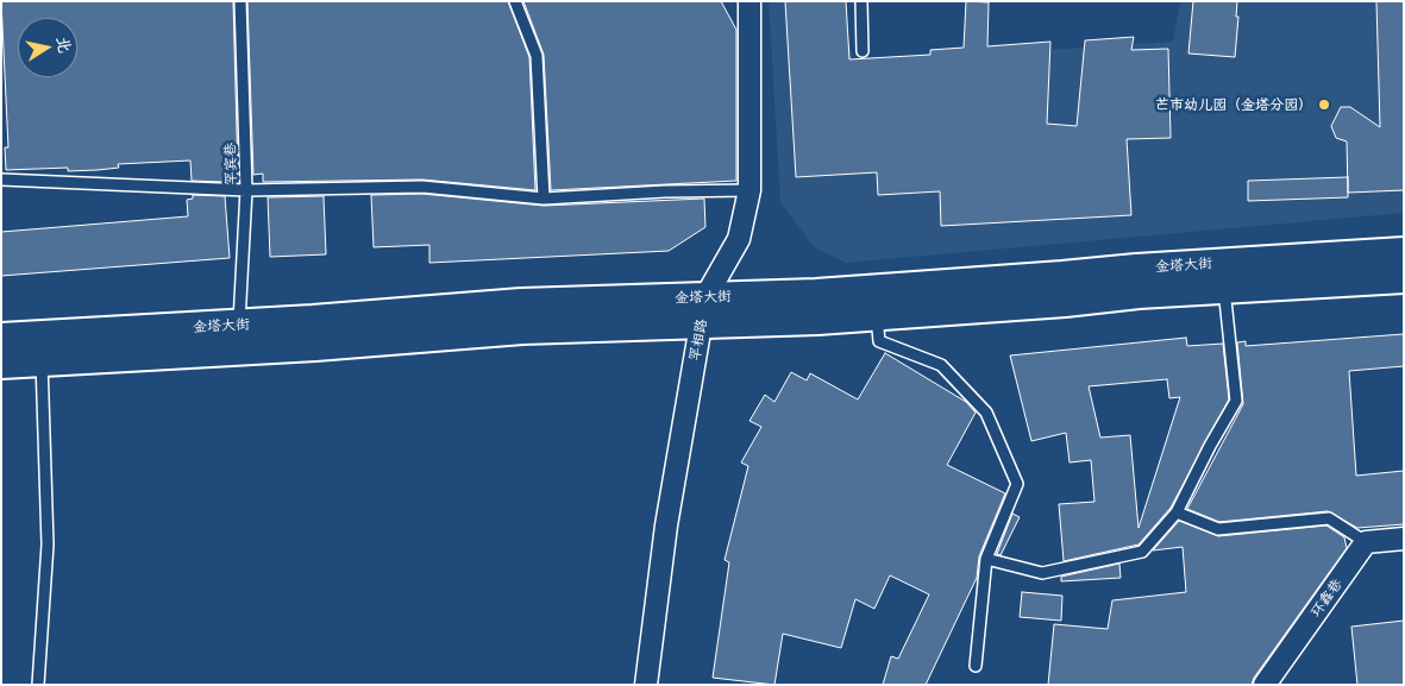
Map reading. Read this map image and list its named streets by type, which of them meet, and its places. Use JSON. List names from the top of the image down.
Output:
{
  "streets": {
    "main road": ["金塔大街"],
    "street": ["罕相路", "环鑫巷"],
    "lane": ["罕宾巷"]
  },
  "crossings": [
    ["罕宾巷", "金塔大街"],
    ["金塔大街", "罕相路"]
  ],
  "places": ["芒市幼儿园（金塔分园）"],
  "north": "right"
}
